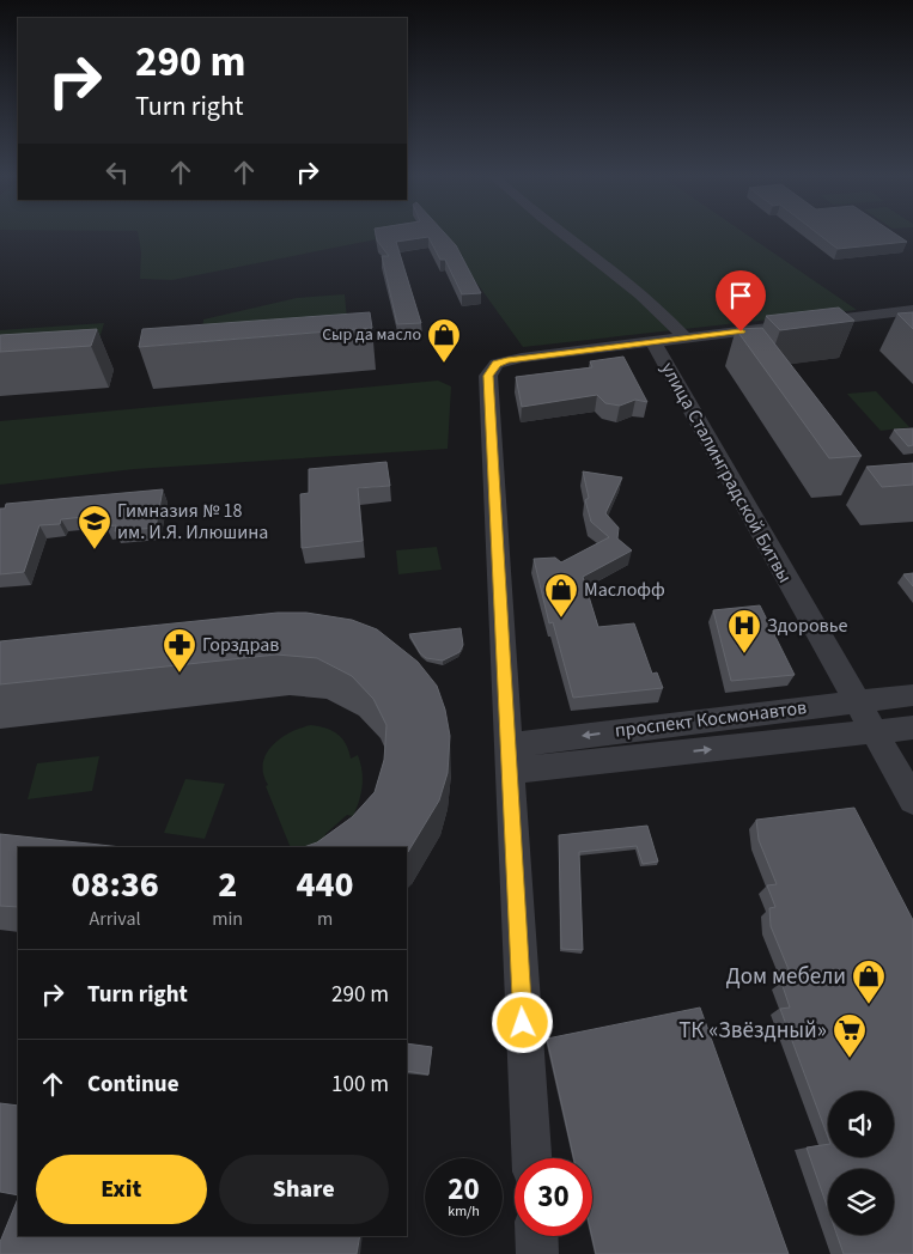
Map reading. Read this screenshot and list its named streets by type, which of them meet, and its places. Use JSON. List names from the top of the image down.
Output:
{
  "streets": {
    "street": ["улица Сталинградской Битвы", "проспект Космонавтов"]
  },
  "crossings": [
    ["улица Сталинградской Битвы", "проспект Космонавтов"]
  ],
  "places": {
    "shop": ["Сыр да масло", "Маслофф", "Дом мебели"],
    "school or university": ["Гимназия № 18 им. И.Я. Илюшина"],
    "hospital": ["Здоровье"],
    "pharmacy": ["Горздрав"],
    "supermarket": ["ТК «Звёздный»"]
  },
  "page": {
    "turn": ["290 m", "Turn right"],
    "eta": [
      "08:36",
      "Arrival",
      "2",
      "min",
      "440",
      "m"
    ],
    "list": [
      {
        "name": "Turn right",
        "value": "290 m"
      },
      {
        "name": "Continue",
        "value": "100 m"
      }
    ],
    "buttons": ["Exit", "Share"],
    "speed": "20 km/h",
    "limit": "30"
  }
}
